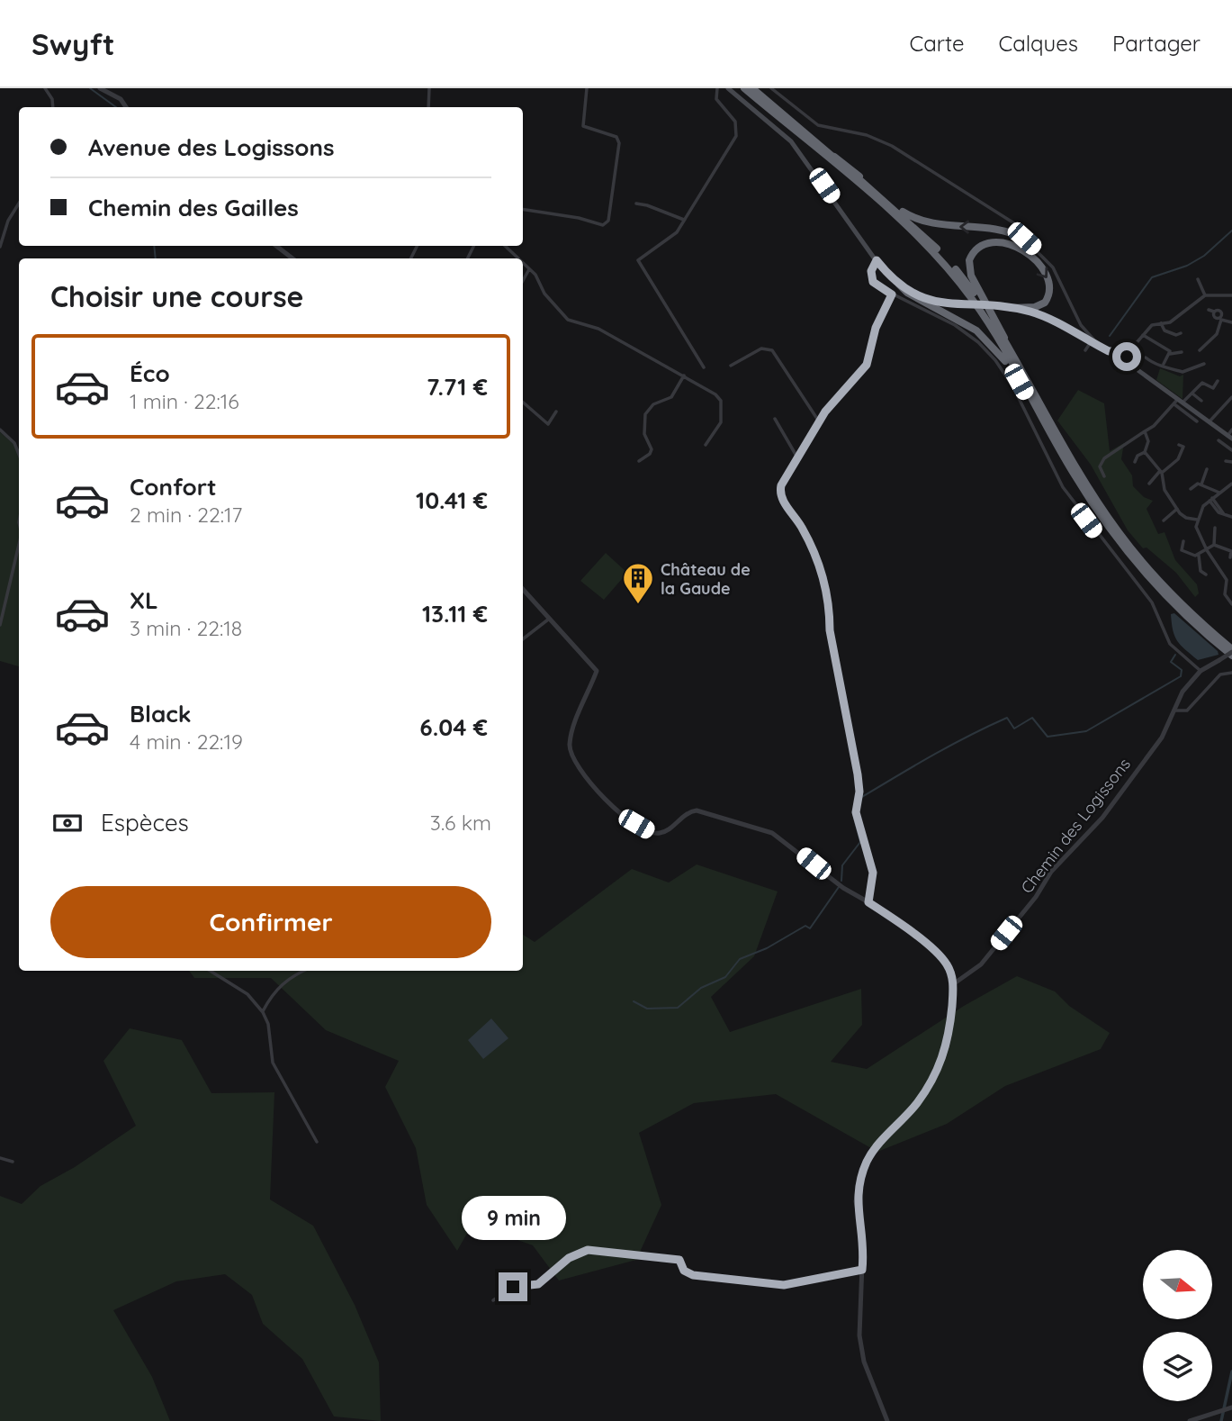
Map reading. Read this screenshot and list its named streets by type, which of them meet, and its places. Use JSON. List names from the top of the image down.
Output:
{
  "streets": {
    "street": ["Chemin des Logissons"]
  },
  "places": {
    "building": ["Château de la Gaude"]
  },
  "north": "right",
  "page": {
    "header": "Swyft",
    "nav": ["Carte", "Calques", "Partager"],
    "banner": ["Avenue des Logissons", "Chemin des Gailles"],
    "heading": "Choisir une course",
    "list": [
      {
        "name": "Éco",
        "note": "1 min · 22:16",
        "value": "7.71 €"
      },
      {
        "name": "Confort",
        "note": "2 min · 22:17",
        "value": "10.41 €"
      },
      {
        "name": "XL",
        "note": "3 min · 22:18",
        "value": "13.11 €"
      },
      {
        "name": "Black",
        "note": "4 min · 22:19",
        "value": "6.04 €"
      }
    ],
    "pay": ["Espèces", "3.6 km"],
    "buttons": "Confirmer",
    "bubble": "9 min"
  }
}
